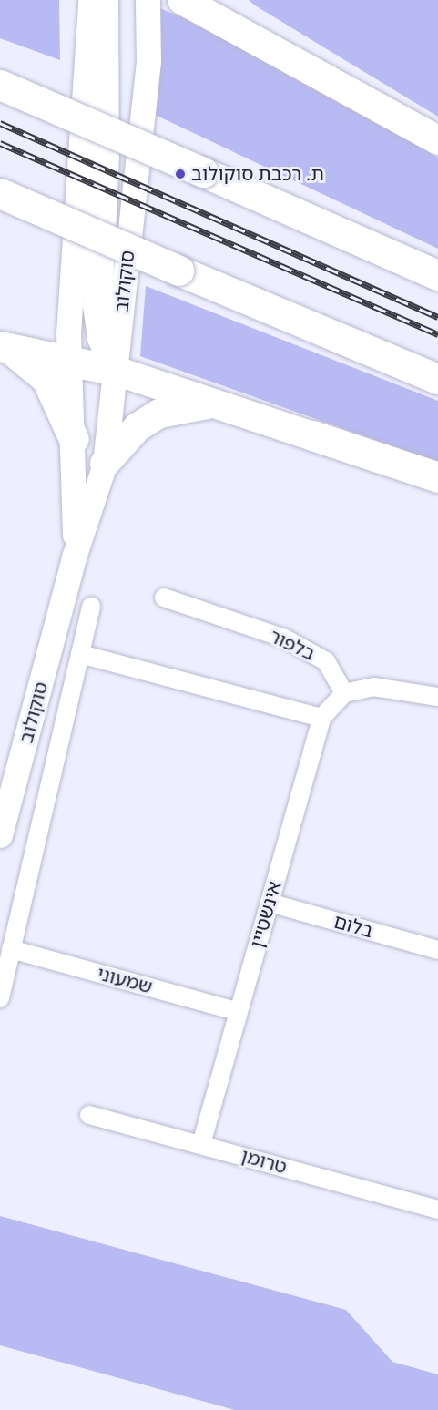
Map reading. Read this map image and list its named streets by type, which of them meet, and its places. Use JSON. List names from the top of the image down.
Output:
{
  "streets": {
    "main road": ["סוקולוב"],
    "street": [
      "בלפור",
      "אינשטיין",
      "בלום",
      "שמעוני",
      "טרומן"
    ]
  },
  "crossings": [
    ["בלפור", "אינשטיין"],
    ["אינשטיין", "בלום"],
    ["אינשטיין", "שמעוני"],
    ["אינשטיין", "טרומן"]
  ],
  "places": ["ת. רכבת סוקולוב"]
}
